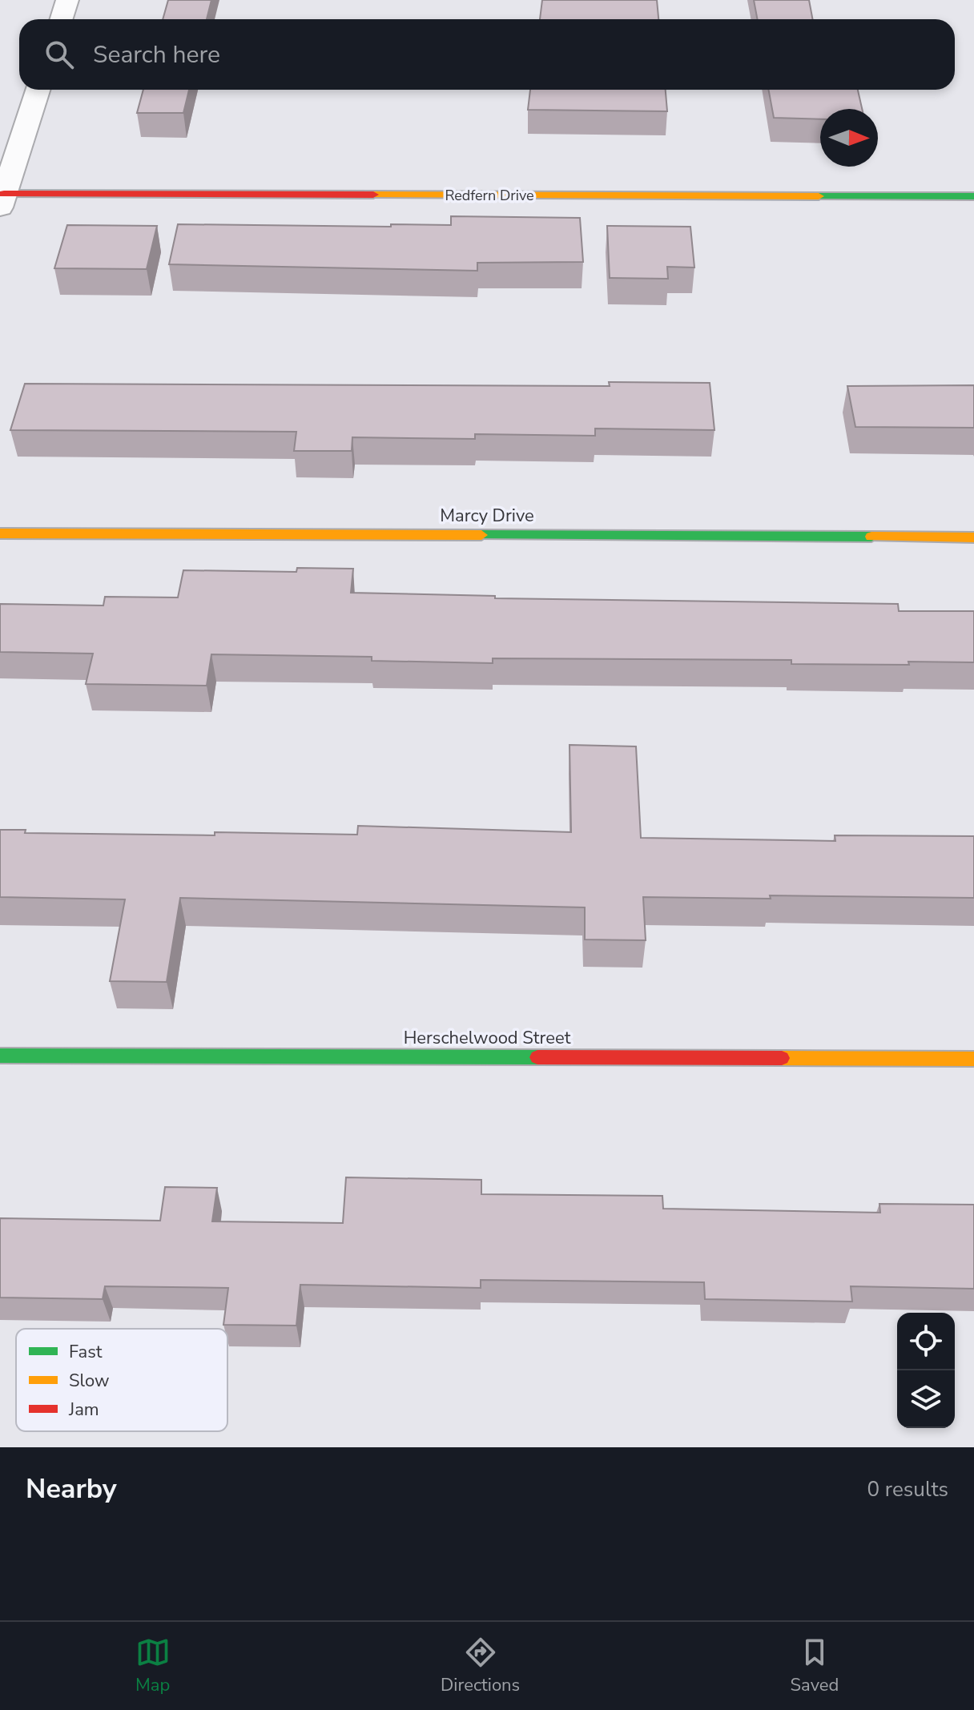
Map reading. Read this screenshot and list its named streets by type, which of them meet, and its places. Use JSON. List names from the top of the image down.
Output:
{
  "streets": {
    "street": ["Redfern Drive", "Marcy Drive", "Herschelwood Street"]
  },
  "legend": ["Fast", "Slow", "Jam"],
  "north": "right",
  "page": {
    "search": "Search here",
    "heading": ["Nearby", "0 results"],
    "nav": ["Map", "Directions", "Saved"]
  }
}
